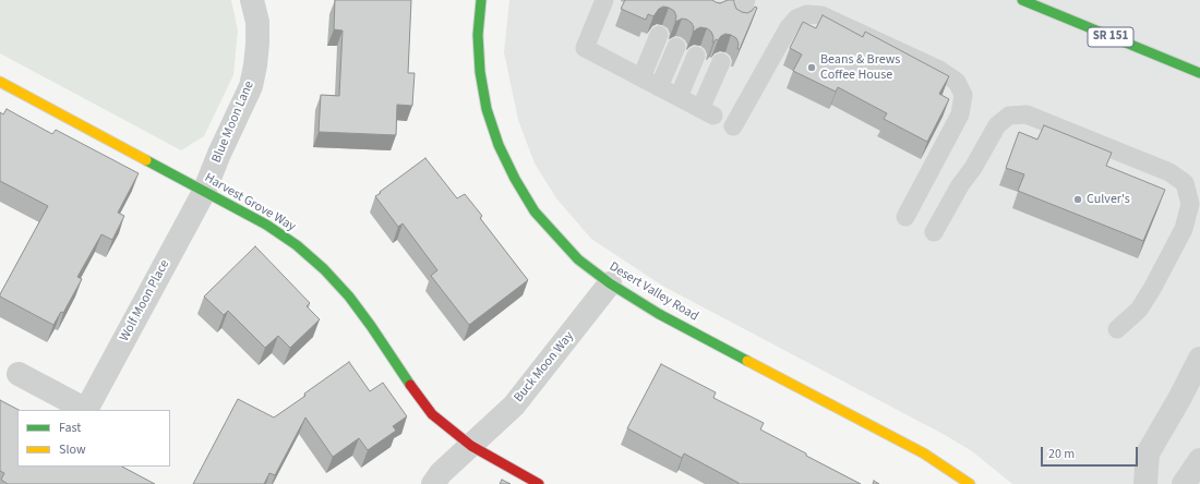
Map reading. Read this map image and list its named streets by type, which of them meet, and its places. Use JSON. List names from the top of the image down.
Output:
{
  "streets": {
    "street": [
      "SR 151",
      "Blue Moon Lane",
      "Harvest Grove Way",
      "Desert Valley Road",
      "Wolf Moon Place",
      "Buck Moon Way"
    ]
  },
  "crossings": [
    ["Blue Moon Lane", "Harvest Grove Way"],
    ["Blue Moon Lane", "Wolf Moon Place"],
    ["Harvest Grove Way", "Wolf Moon Place"],
    ["Harvest Grove Way", "Buck Moon Way"],
    ["Desert Valley Road", "Buck Moon Way"]
  ],
  "places": ["Beans & Brews Coffee House", "Culver's"],
  "legend": ["Fast", "Slow"],
  "scale_bar": "20 m"
}
